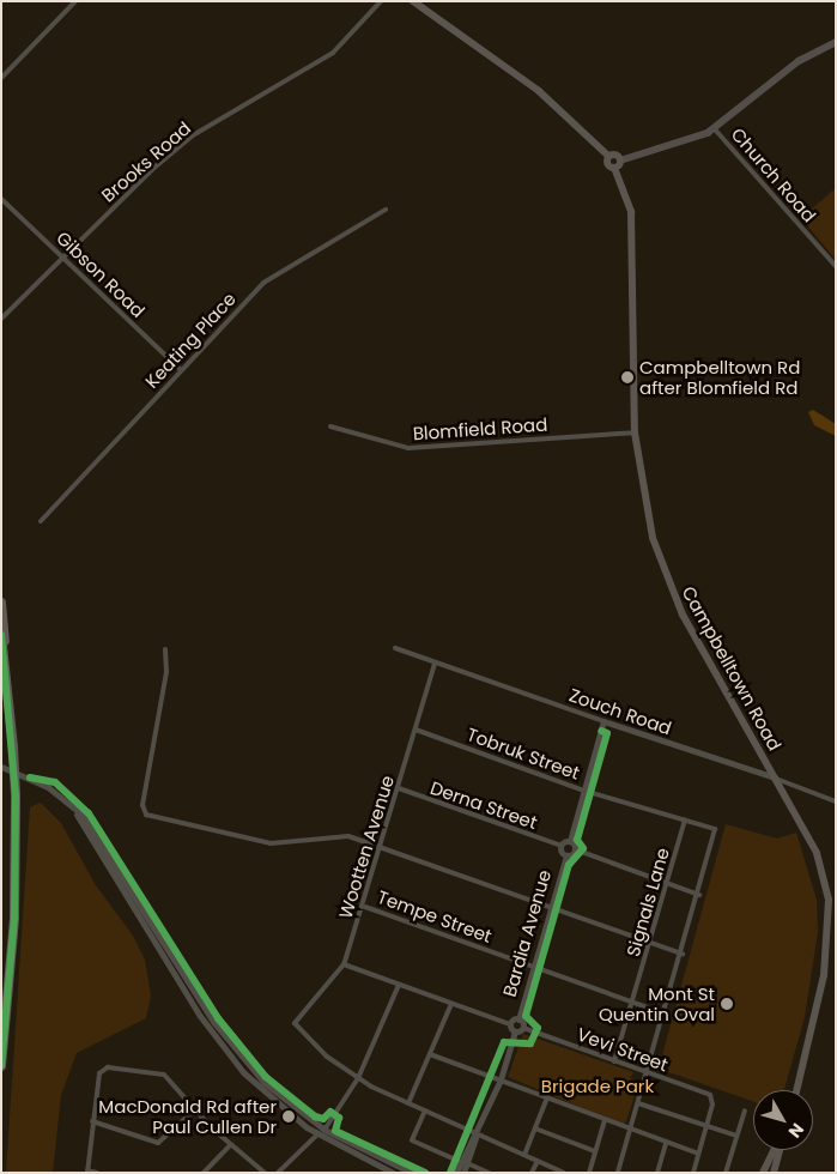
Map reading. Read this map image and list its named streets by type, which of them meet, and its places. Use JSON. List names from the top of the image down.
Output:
{
  "streets": {
    "main road": ["Campbelltown Road"],
    "street": [
      "Brooks Road",
      "Church Road",
      "Gibson Road",
      "Keating Place",
      "Blomfield Road",
      "Zouch Road",
      "Tobruk Street",
      "Derna Street",
      "Wootten Avenue",
      "Signals Lane",
      "Tempe Street",
      "Bardia Avenue",
      "Vevi Street"
    ]
  },
  "crossings": [
    ["Brooks Road", "Gibson Road"],
    ["Gibson Road", "Keating Place"],
    ["Blomfield Road", "Campbelltown Road"],
    ["Campbelltown Road", "Zouch Road"],
    ["Zouch Road", "Wootten Avenue"],
    ["Tobruk Street", "Wootten Avenue"],
    ["Tobruk Street", "Signals Lane"],
    ["Derna Street", "Wootten Avenue"],
    ["Wootten Avenue", "Tempe Street"],
    ["Signals Lane", "Tempe Street"],
    ["Signals Lane", "Vevi Street"],
    ["Tempe Street", "Bardia Avenue"]
  ],
  "parks": ["Brigade Park"],
  "places": ["Campbelltown Rd after Blomfield Rd", "Mont St Quentin Oval", "MacDonald Rd after Paul Cullen Dr"],
  "north": "bottom right"
}
